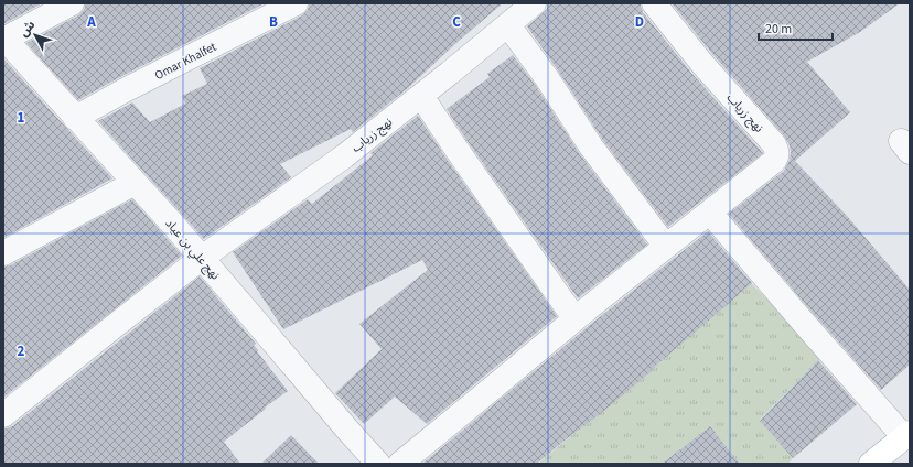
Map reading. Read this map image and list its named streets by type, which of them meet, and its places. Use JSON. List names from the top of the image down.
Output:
{
  "streets": {
    "street": ["Omar Khalfet", "نهج زرياب", "نهج علي بن عياد"]
  },
  "crossings": [
    ["Omar Khalfet", "نهج علي بن عياد"],
    ["نهج زرياب", "نهج علي بن عياد"]
  ],
  "scale_bar": "20 m",
  "north": "top left",
  "grid": {
    "columns": [
      "A",
      "B",
      "C",
      "D"
    ],
    "rows": ["1", "2"]
  }
}
